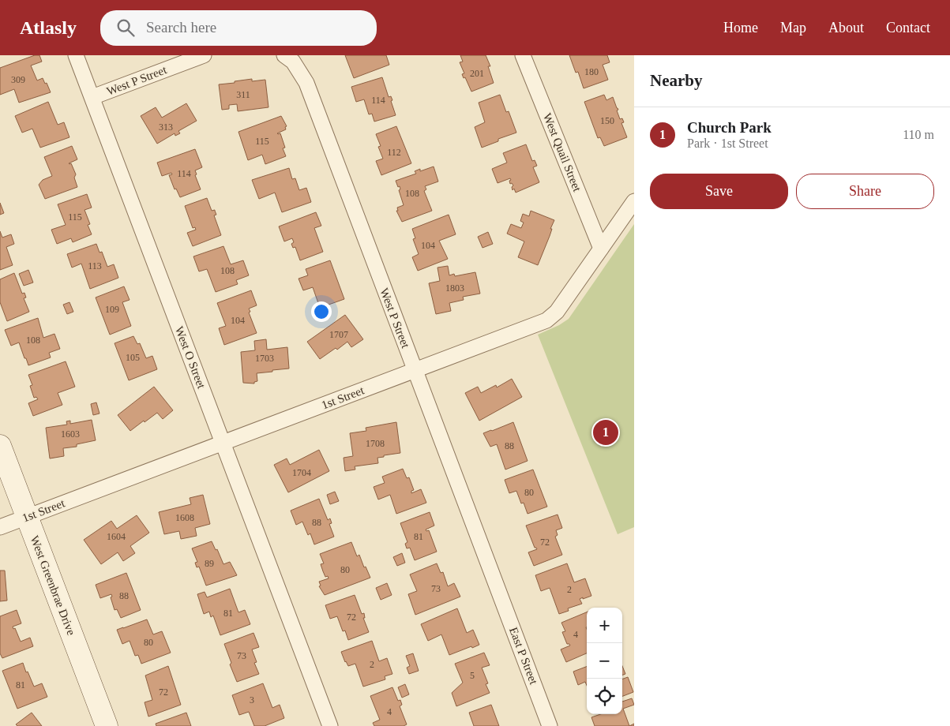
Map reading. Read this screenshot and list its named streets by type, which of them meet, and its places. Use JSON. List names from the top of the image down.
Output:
{
  "streets": {
    "street": [
      "West P Street",
      "West Quail Street",
      "West O Street",
      "1st Street",
      "West Greenbrae Drive",
      "East P Street"
    ]
  },
  "crossings": [
    ["West P Street", "West O Street"],
    ["West P Street", "1st Street"],
    ["West P Street", "East P Street"],
    ["West Quail Street", "1st Street"],
    ["West O Street", "1st Street"],
    ["1st Street", "West Greenbrae Drive"]
  ],
  "house_numbers": [
    "180",
    "201",
    "309",
    "311",
    "114",
    "150",
    "313",
    "115",
    "112",
    "114",
    "108",
    "115",
    "104",
    "113",
    "108",
    "1803",
    "109",
    "104",
    "1707",
    "108",
    "105",
    "1703",
    "1603",
    "1708",
    "88",
    "1704",
    "80",
    "1608",
    "88",
    "1604",
    "81",
    "72",
    "89",
    "80",
    "73",
    "2",
    "88",
    "81",
    "72",
    "4",
    "80",
    "73",
    "2",
    "5",
    "81",
    "72",
    "3",
    "4"
  ],
  "page": {
    "header": "Atlasly",
    "search": "Search here",
    "nav": [
      "Home",
      "Map",
      "About",
      "Contact"
    ],
    "heading": "Nearby",
    "list": [
      {
        "mark": "1",
        "name": "Church Park",
        "note": "Park · 1st Street",
        "value": "110 m"
      }
    ],
    "buttons": ["Save", "Share"],
    "pins": "1",
    "map_buttons": ["+", "−"]
  }
}
